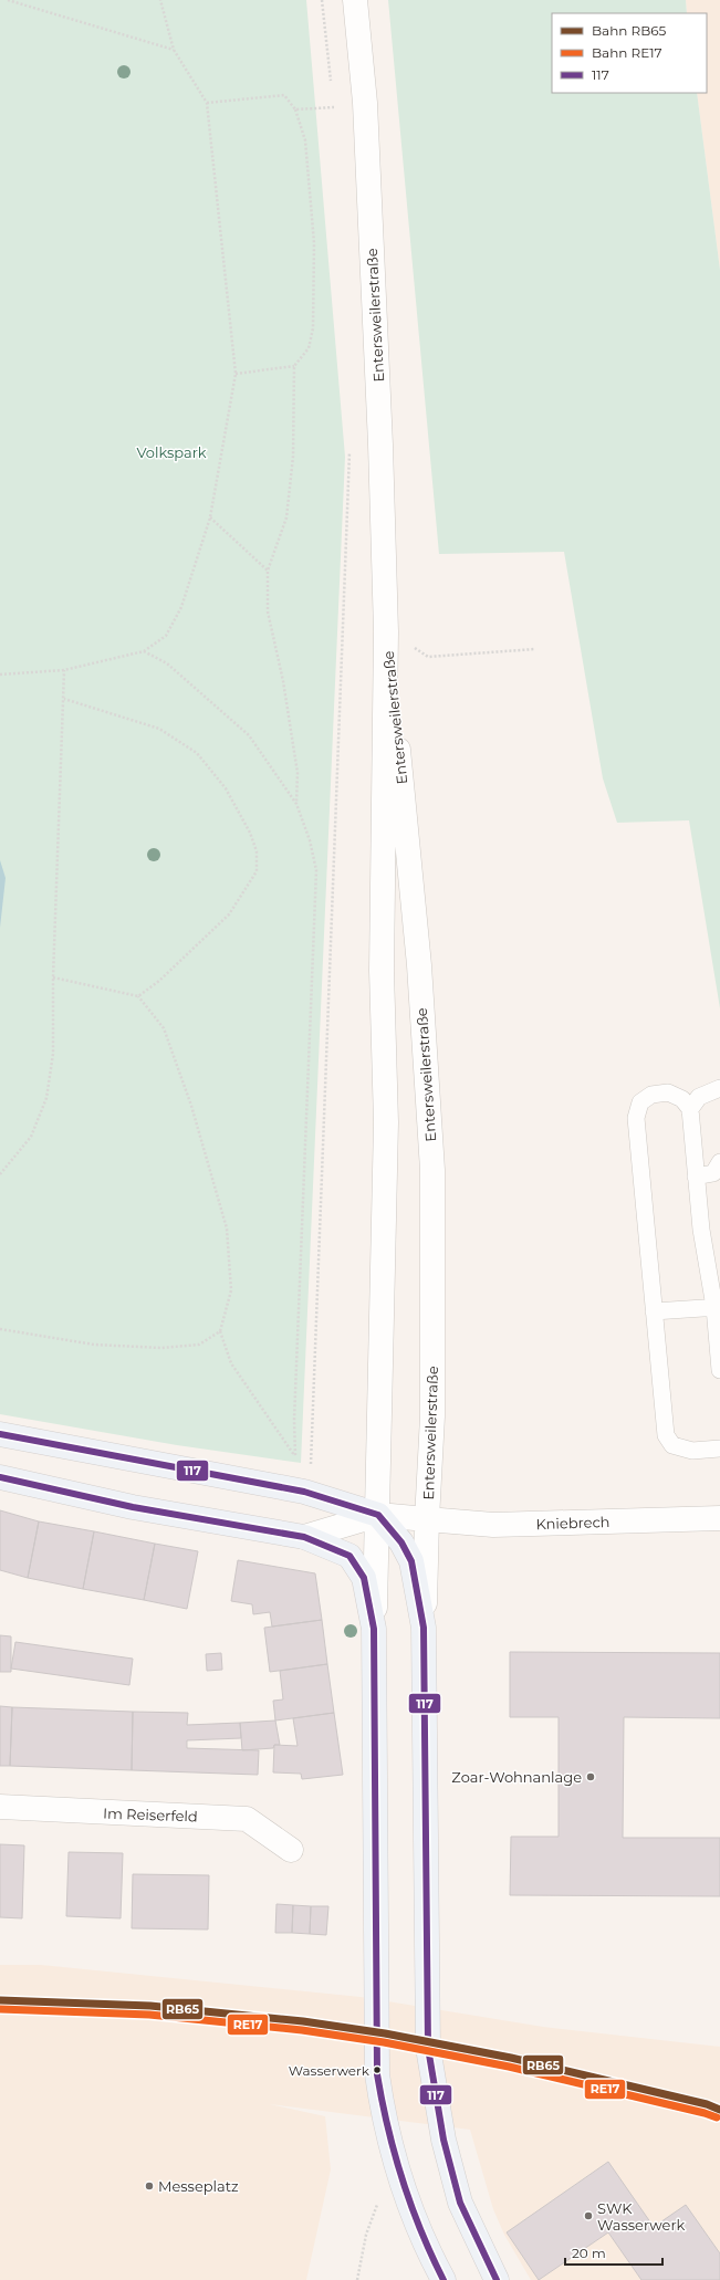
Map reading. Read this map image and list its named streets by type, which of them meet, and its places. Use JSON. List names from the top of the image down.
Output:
{
  "streets": {
    "main road": ["Entersweilerstraße", "Kniebrech", "Im Reiserfeld"]
  },
  "crossings": [
    ["Entersweilerstraße", "Kniebrech"]
  ],
  "parks": ["Volkspark"],
  "places": [
    "Zoar-Wohnanlage",
    "Wasserwerk",
    "Messeplatz",
    "SWK Wasserwerk"
  ],
  "lines": ["transit line 117", "rail line RB65", "rail line RE17"],
  "legend": ["Bahn RB65", "Bahn RE17", "117"],
  "scale_bar": "20 m"
}
